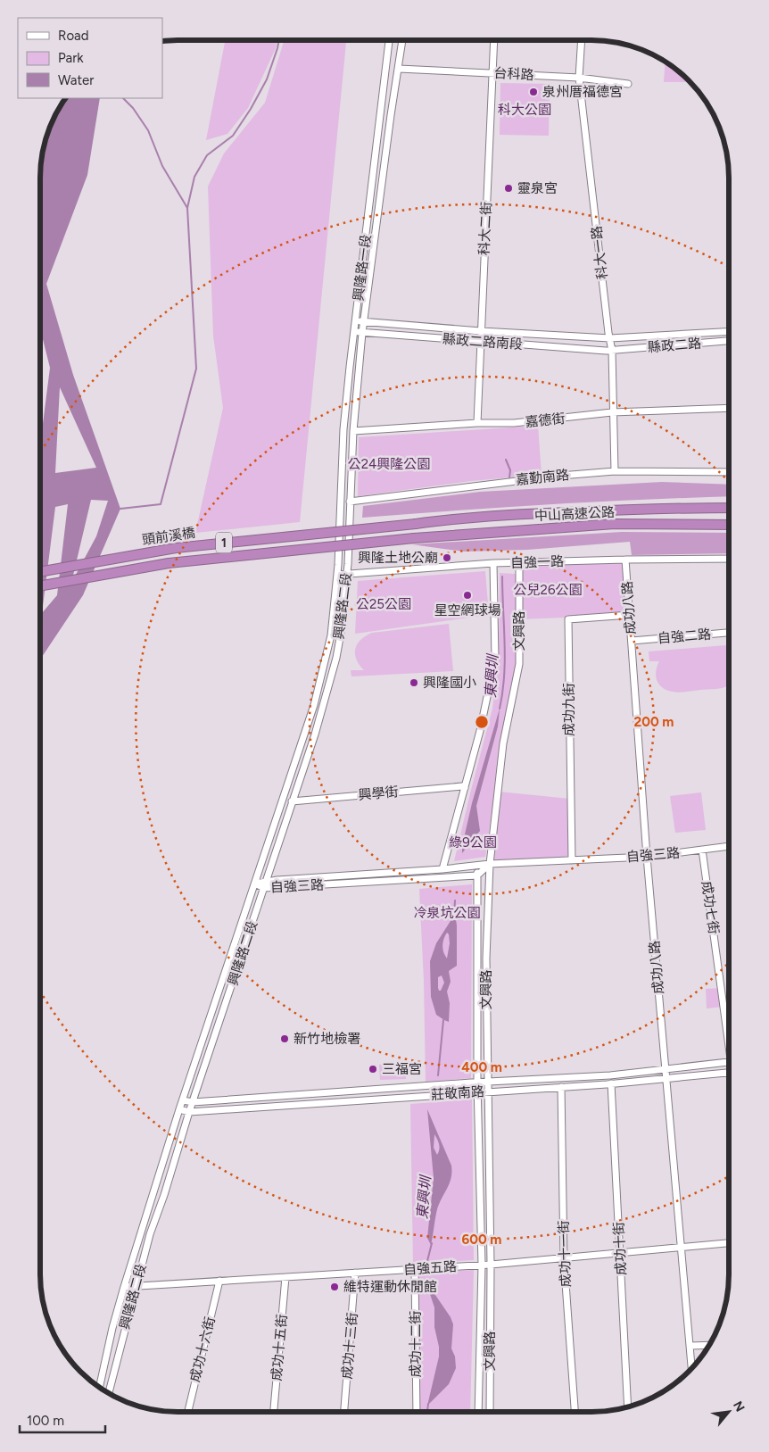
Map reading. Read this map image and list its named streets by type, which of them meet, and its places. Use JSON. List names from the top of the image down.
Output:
{
  "streets": {
    "highway": ["中山高速公路", "頭前溪橋", "1"],
    "street": [
      "台科路",
      "科大二街",
      "科大一路",
      "興隆路一段",
      "縣政二路南段",
      "縣政二路",
      "嘉德街",
      "嘉勤南路",
      "自強一路",
      "興隆路二段",
      "成功八路",
      "文興路",
      "自強二路",
      "成功九街",
      "興學街",
      "自強三路",
      "成功七街",
      "莊敬南路",
      "成功十街",
      "成功十一街",
      "自強五路",
      "成功十二街",
      "成功十三街",
      "成功十五街",
      "成功十六街"
    ]
  },
  "crossings": [
    ["台科路", "科大二街"],
    ["台科路", "科大一路"],
    ["台科路", "興隆路一段"],
    ["科大二街", "縣政二路南段"],
    ["科大二街", "嘉德街"],
    ["科大一路", "縣政二路南段"],
    ["科大一路", "縣政二路"],
    ["科大一路", "嘉德街"],
    ["科大一路", "嘉勤南路"],
    ["興隆路一段", "縣政二路南段"],
    ["興隆路一段", "嘉德街"],
    ["興隆路一段", "嘉勤南路"],
    ["興隆路一段", "興隆路二段"],
    ["縣政二路南段", "縣政二路"],
    ["嘉勤南路", "興隆路二段"],
    ["中山高速公路", "頭前溪橋"],
    ["自強一路", "興隆路二段"],
    ["自強一路", "成功八路"],
    ["自強一路", "文興路"],
    ["興隆路二段", "興學街"],
    ["興隆路二段", "自強三路"],
    ["興隆路二段", "莊敬南路"],
    ["興隆路二段", "自強五路"],
    ["成功八路", "自強二路"],
    ["成功八路", "成功九街"],
    ["成功八路", "自強三路"],
    ["成功八路", "莊敬南路"],
    ["成功八路", "自強五路"],
    ["文興路", "興學街"],
    ["文興路", "自強三路"],
    ["文興路", "莊敬南路"],
    ["文興路", "自強五路"],
    ["成功九街", "自強三路"],
    ["自強三路", "成功七街"],
    ["莊敬南路", "成功十街"],
    ["莊敬南路", "成功十一街"],
    ["成功十街", "自強五路"],
    ["成功十一街", "自強五路"],
    ["自強五路", "成功十二街"],
    ["自強五路", "成功十三街"],
    ["自強五路", "成功十五街"],
    ["自強五路", "成功十六街"]
  ],
  "water": ["東興圳"],
  "parks": [
    "科大公園",
    "公24興隆公園",
    "公兒26公園",
    "公25公園",
    "綠9公園",
    "冷泉坑公園"
  ],
  "places": [
    "泉州厝福德宮",
    "靈泉宮",
    "興隆土地公廟",
    "星空網球場",
    "興隆國小",
    "新竹地檢署",
    "三福宮",
    "維特運動休閒館"
  ],
  "legend": ["Road", "Park", "Water"],
  "scale_bar": "100 m",
  "north": "top right",
  "rings": ["200 m", "400 m", "600 m"]
}
